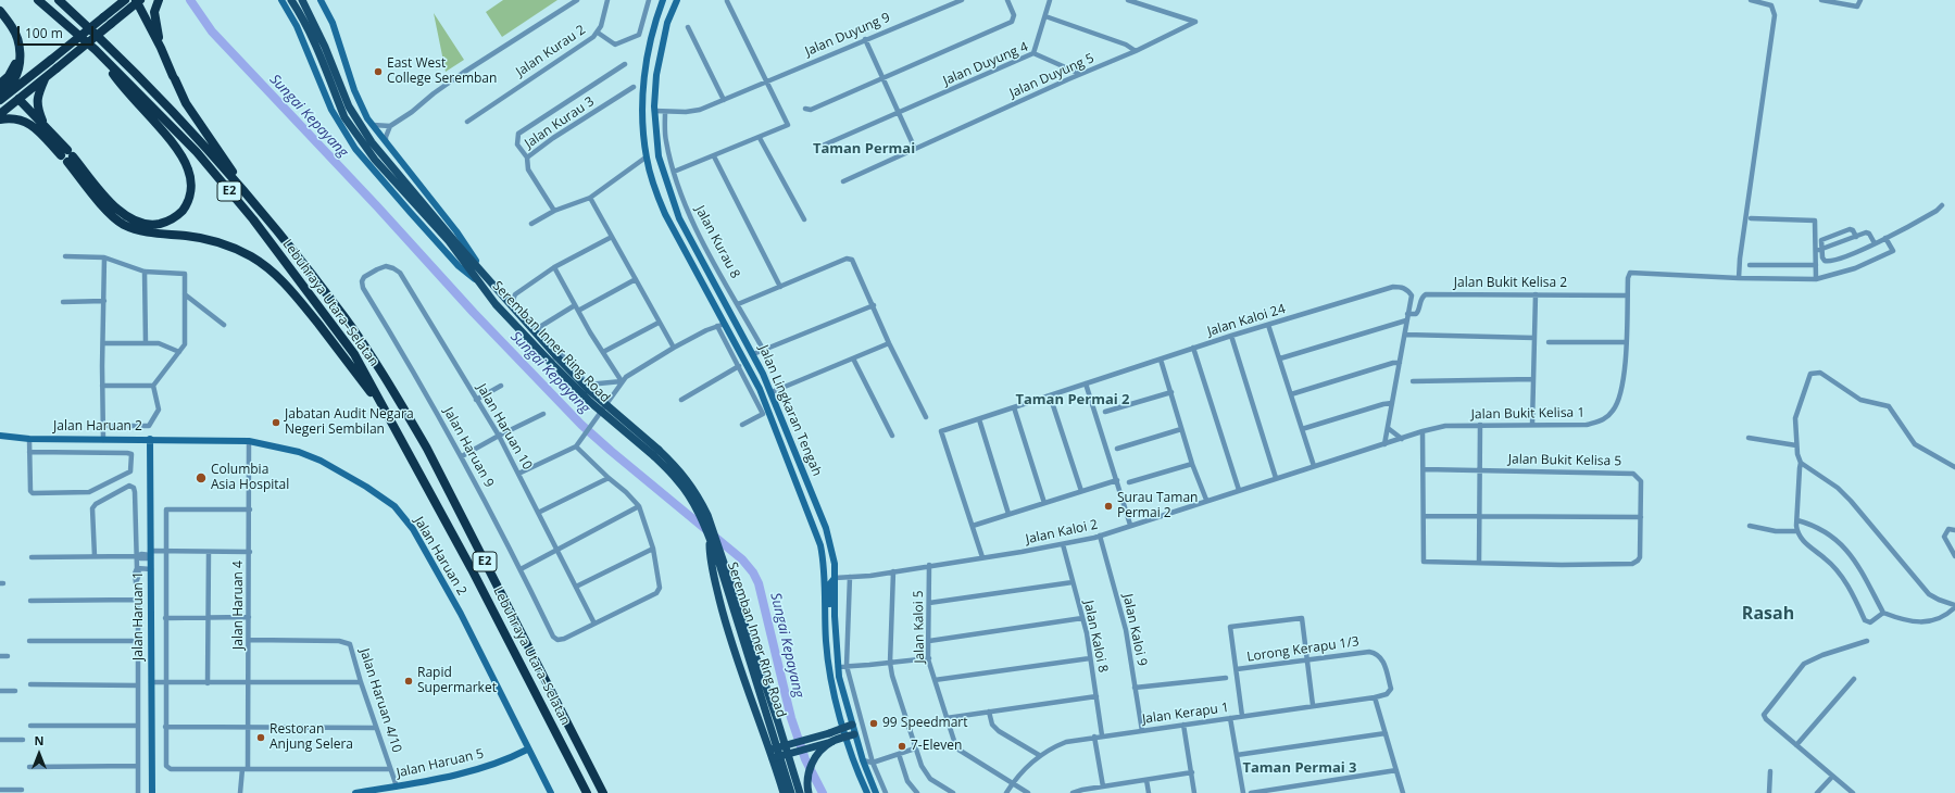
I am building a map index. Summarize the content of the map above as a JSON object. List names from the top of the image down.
{
  "streets": {
    "highway": ["E2", "Lebuhraya Utara–Selatan"],
    "main road": ["Seremban Inner Ring Road"],
    "street": [
      "Jalan Duyung 9",
      "Jalan Kurau 2",
      "Jalan Duyung 4",
      "Jalan Duyung 5",
      "Jalan Kurau 3",
      "Jalan Kurau 8",
      "Jalan Bukit Kelisa 2",
      "Jalan Kaloi 24",
      "Jalan Lingkaran Tengah",
      "Jalan Bukit Kelisa 1",
      "Jalan Haruan 2",
      "Jalan Haruan 10",
      "Jalan Haruan 9",
      "Jalan Bukit Kelisa 5",
      "Jalan Kaloi 2",
      "Jalan Haruan 4",
      "Jalan Haruan 1",
      "Jalan Kaloi 5",
      "Jalan Kaloi 9",
      "Jalan Kaloi 8",
      "Lorong Kerapu 1/3",
      "Jalan Haruan 4/10",
      "Jalan Kerapu 1",
      "Jalan Haruan 5"
    ]
  },
  "crossings": [
    ["Jalan Duyung 9", "Jalan Kurau 8"],
    ["Jalan Duyung 9", "Jalan Lingkaran Tengah"],
    ["Jalan Duyung 4", "Jalan Duyung 5"],
    ["Jalan Bukit Kelisa 2", "Jalan Kaloi 24"],
    ["Jalan Bukit Kelisa 2", "Jalan Bukit Kelisa 1"],
    ["Jalan Kaloi 24", "Jalan Bukit Kelisa 1"],
    ["Jalan Kaloi 24", "Jalan Kaloi 2"],
    ["Jalan Lingkaran Tengah", "Jalan Kaloi 2"],
    ["Jalan Bukit Kelisa 1", "Jalan Kaloi 2"],
    ["Jalan Haruan 2", "Jalan Haruan 4"],
    ["Jalan Haruan 2", "Jalan Haruan 1"],
    ["Jalan Haruan 2", "Jalan Haruan 5"],
    ["Jalan Haruan 10", "Jalan Haruan 9"],
    ["Jalan Kaloi 2", "Jalan Kaloi 5"],
    ["Jalan Kaloi 2", "Jalan Kaloi 9"],
    ["Jalan Kaloi 2", "Jalan Kaloi 8"],
    ["Jalan Haruan 4", "Jalan Haruan 4/10"],
    ["Jalan Kaloi 5", "Jalan Kerapu 1"],
    ["Jalan Kaloi 9", "Jalan Kerapu 1"],
    ["Jalan Kaloi 8", "Jalan Kerapu 1"],
    ["Lorong Kerapu 1/3", "Jalan Kerapu 1"],
    ["Jalan Haruan 4/10", "Jalan Haruan 5"]
  ],
  "districts": [
    "Taman Permai",
    "Taman Permai 2",
    "Rasah",
    "Taman Permai 3"
  ],
  "water": ["Sungai Kepayang"],
  "places": [
    "East West College Seremban",
    "Jabatan Audit Negara Negeri Sembilan",
    "Columbia Asia Hospital",
    "Surau Taman Permai 2",
    "Rapid Supermarket",
    "99 Speedmart",
    "Restoran Anjung Selera",
    "7-Eleven"
  ],
  "scale_bar": "100 m",
  "north": "top"
}
